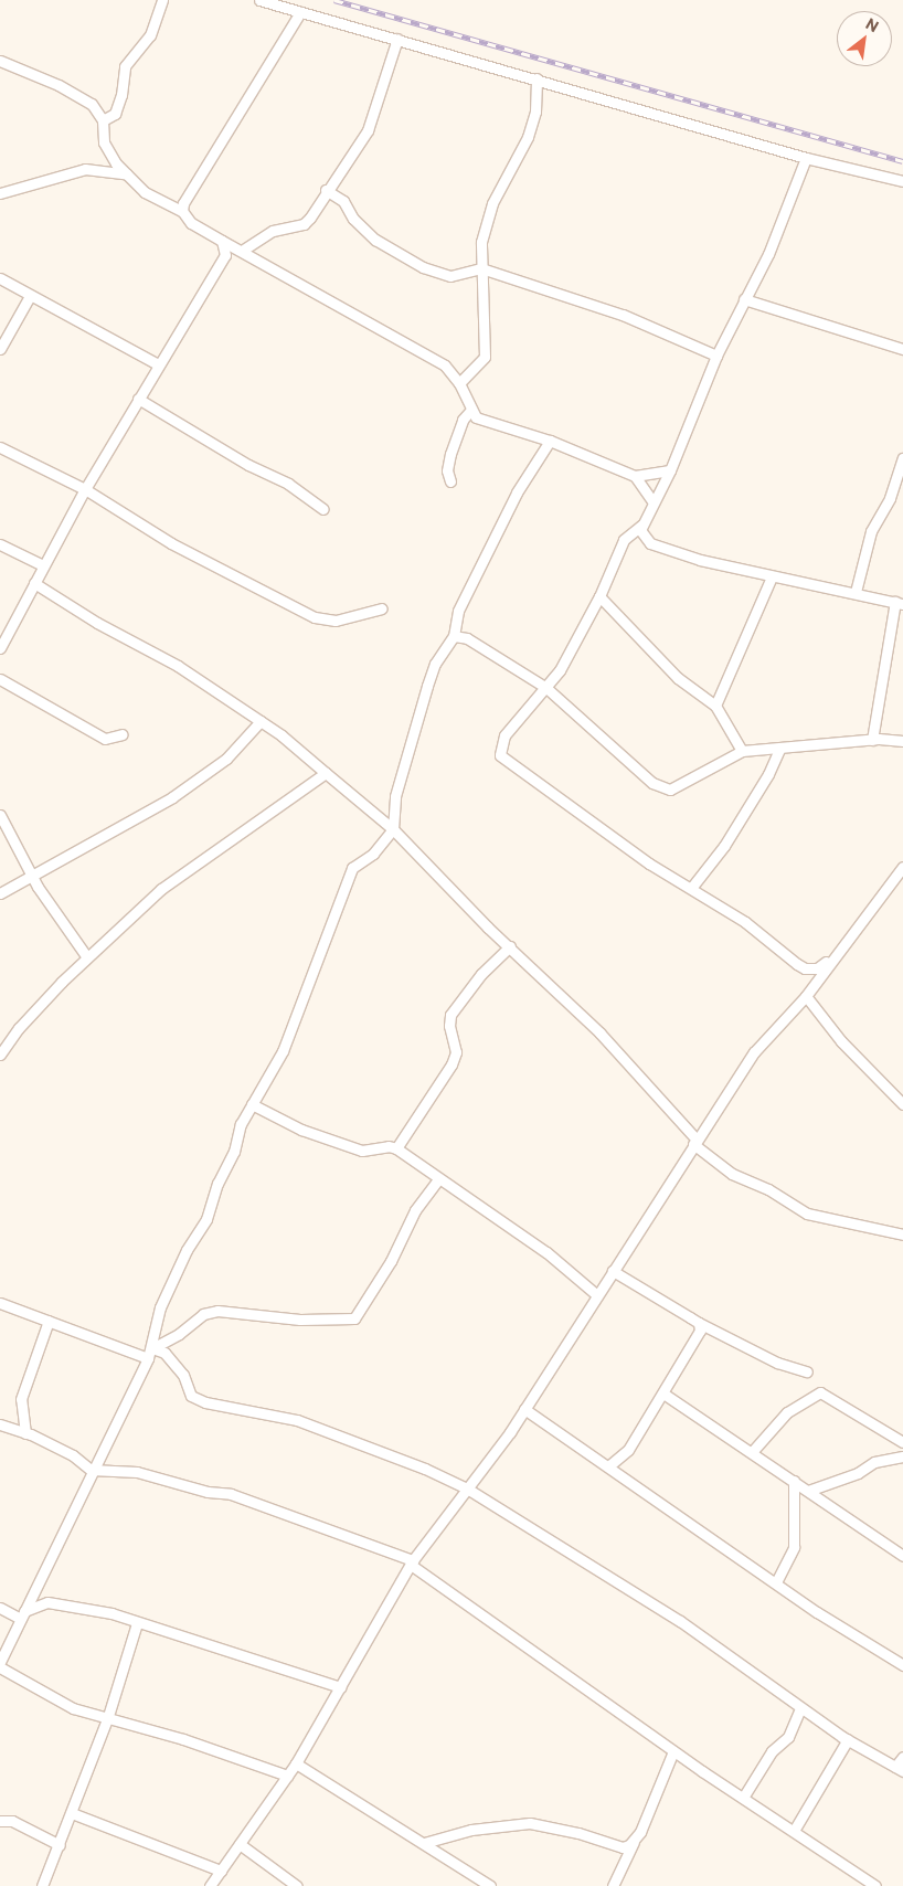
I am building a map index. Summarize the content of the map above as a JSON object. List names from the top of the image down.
{
  "north": "top right"
}
